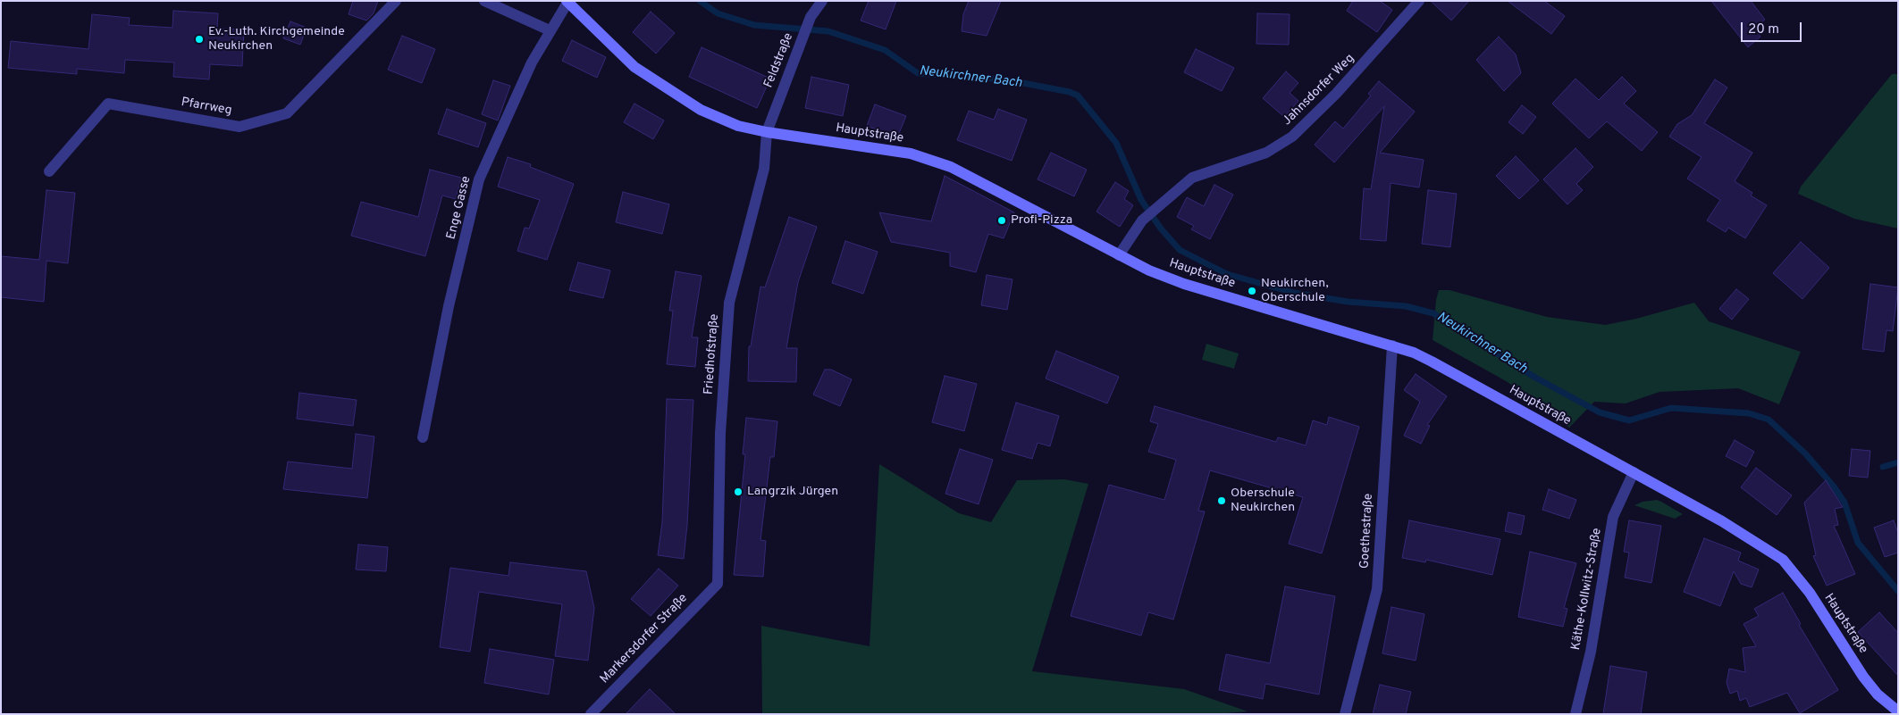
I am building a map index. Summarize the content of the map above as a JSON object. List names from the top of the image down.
{
  "streets": {
    "main road": ["Hauptstraße"],
    "street": [
      "Feldstraße",
      "Jahnsdorfer Weg",
      "Pfarrweg",
      "Enge Gasse",
      "Friedhofstraße",
      "Goethestraße",
      "Käthe-Kollwitz-Straße",
      "Markersdorfer Straße"
    ]
  },
  "crossings": [
    ["Feldstraße", "Hauptstraße"],
    ["Feldstraße", "Friedhofstraße"],
    ["Jahnsdorfer Weg", "Hauptstraße"],
    ["Hauptstraße", "Enge Gasse"],
    ["Hauptstraße", "Friedhofstraße"],
    ["Hauptstraße", "Goethestraße"],
    ["Hauptstraße", "Käthe-Kollwitz-Straße"],
    ["Friedhofstraße", "Markersdorfer Straße"]
  ],
  "water": ["Neukirchner Bach"],
  "places": [
    "Ev.-Luth. Kirchgemeinde Neukirchen",
    "Profi-Pizza",
    "Neukirchen, Oberschule",
    "Langrzik Jürgen",
    "Oberschule Neukirchen"
  ],
  "scale_bar": "20 m"
}
